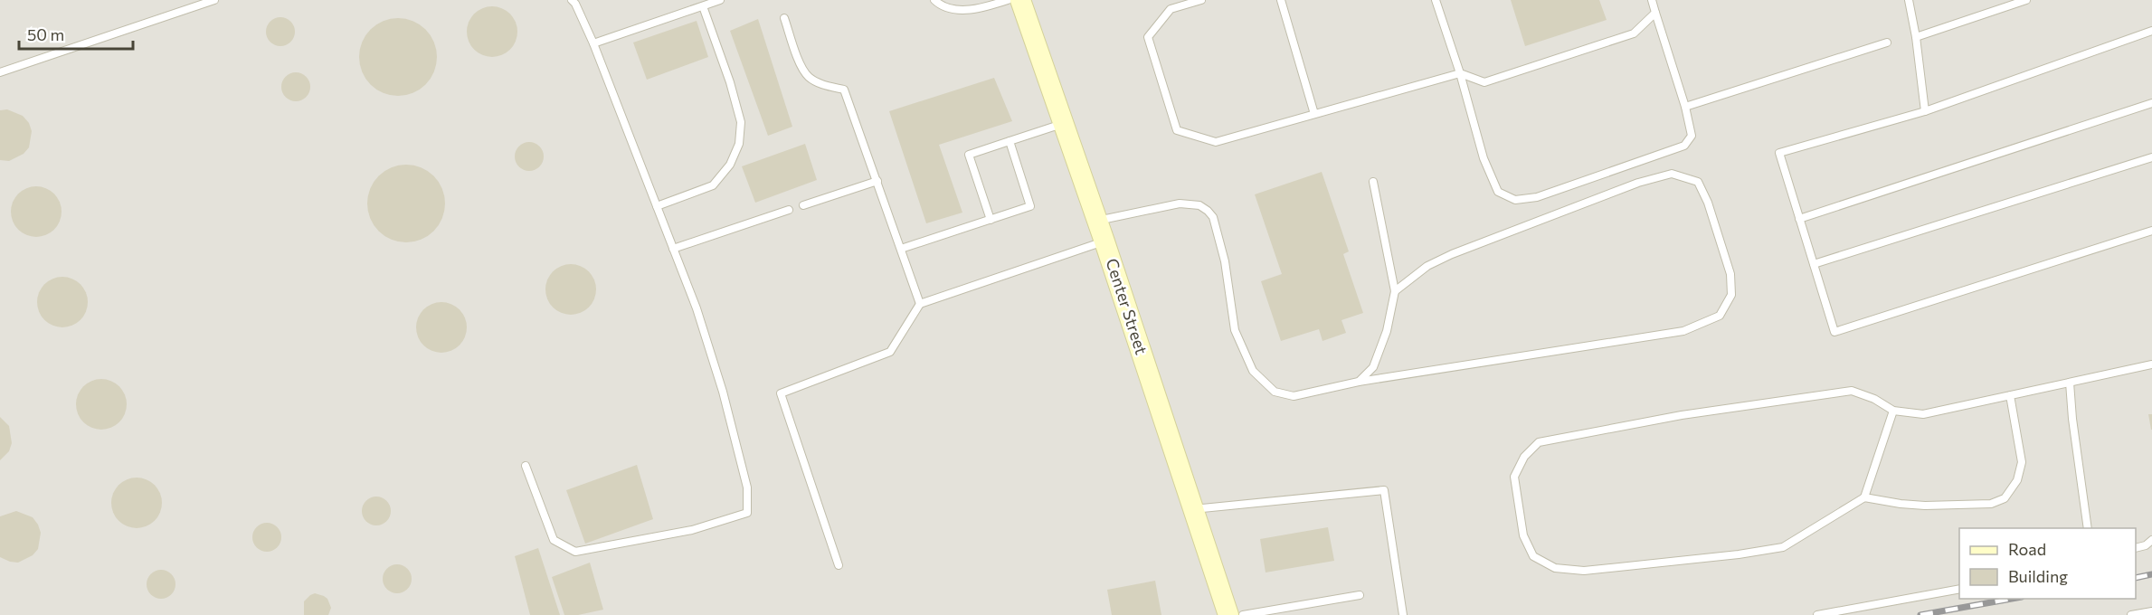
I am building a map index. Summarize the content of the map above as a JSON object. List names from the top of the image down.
{
  "streets": {
    "main road": ["Center Street"]
  },
  "legend": ["Road", "Building"],
  "scale_bar": "50 m"
}
